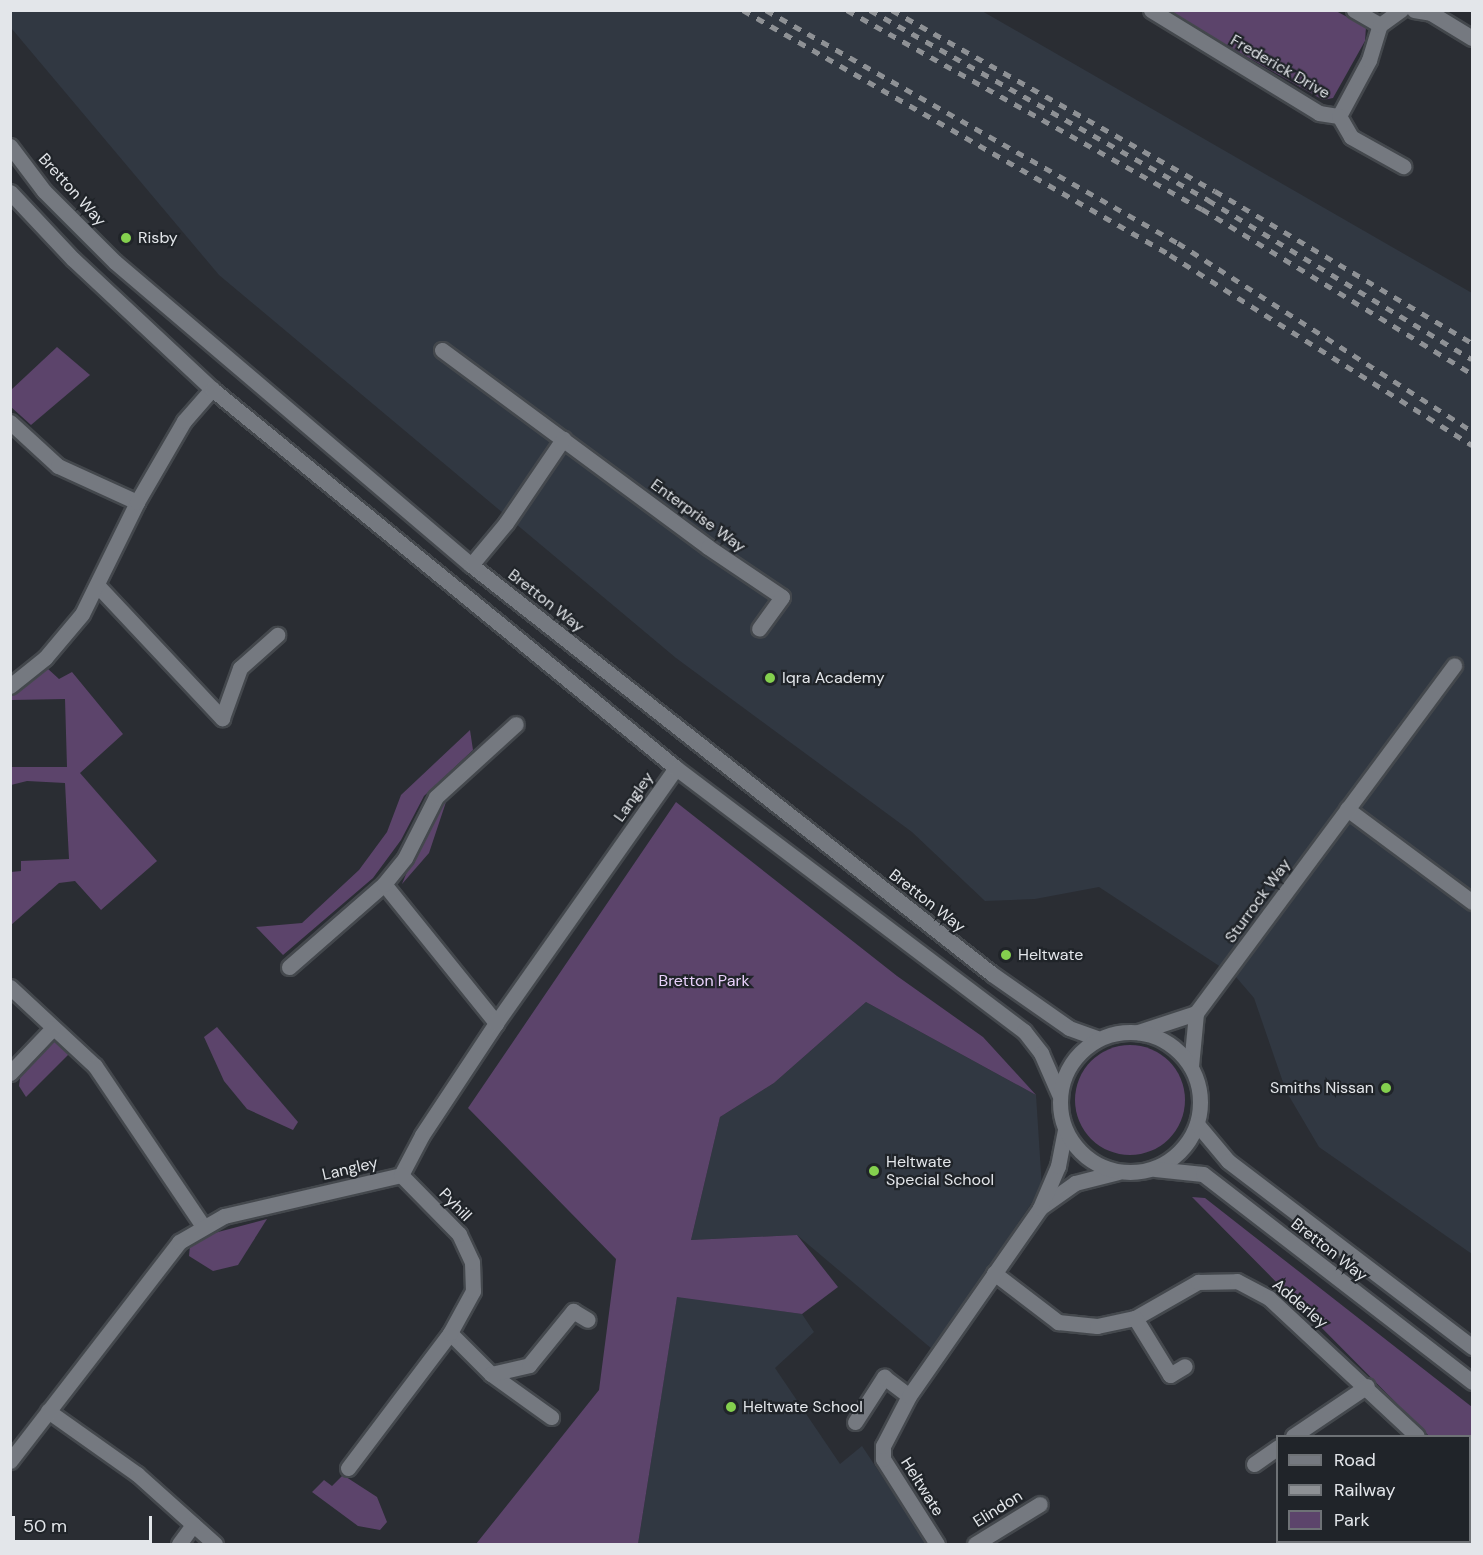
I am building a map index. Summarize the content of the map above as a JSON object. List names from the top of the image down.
{
  "streets": {
    "street": [
      "Frederick Drive",
      "Bretton Way",
      "Enterprise Way",
      "Langley",
      "Sturrock Way",
      "Pyhill",
      "Adderley",
      "Heltwate",
      "Elindon"
    ]
  },
  "crossings": [
    ["Bretton Way", "Heltwate"],
    ["Langley", "Pyhill"],
    ["Adderley", "Heltwate"]
  ],
  "parks": ["Bretton Park"],
  "places": [
    "Risby",
    "Iqra Academy",
    "Heltwate",
    "Smiths Nissan",
    "Heltwate Special School",
    "Heltwate School"
  ],
  "legend": ["Road", "Railway", "Park"],
  "scale_bar": "50 m"
}
